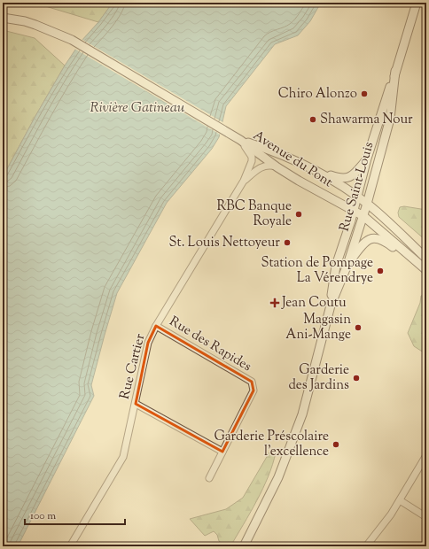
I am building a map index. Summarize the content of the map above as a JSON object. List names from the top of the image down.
{
  "streets": {
    "main road": ["Avenue du Pont", "Rue Saint-Louis"],
    "street": ["Rue des Rapides", "Rue Cartier"]
  },
  "crossings": [
    ["Avenue du Pont", "Rue Saint-Louis"],
    ["Avenue du Pont", "Rue Cartier"],
    ["Rue des Rapides", "Rue Cartier"]
  ],
  "water": ["Rivière Gatineau"],
  "places": {
    "other": [
      "Chiro Alonzo",
      "Shawarma Nour",
      "RBC Banque Royale",
      "St. Louis Nettoyeur",
      "Station de Pompage La Vérendrye",
      "Magasin Ani-Mange",
      "Garderie des Jardins",
      "Garderie Préscolaire l'excellence"
    ],
    "health": ["Jean Coutu"]
  },
  "scale_bar": "100 m"
}
